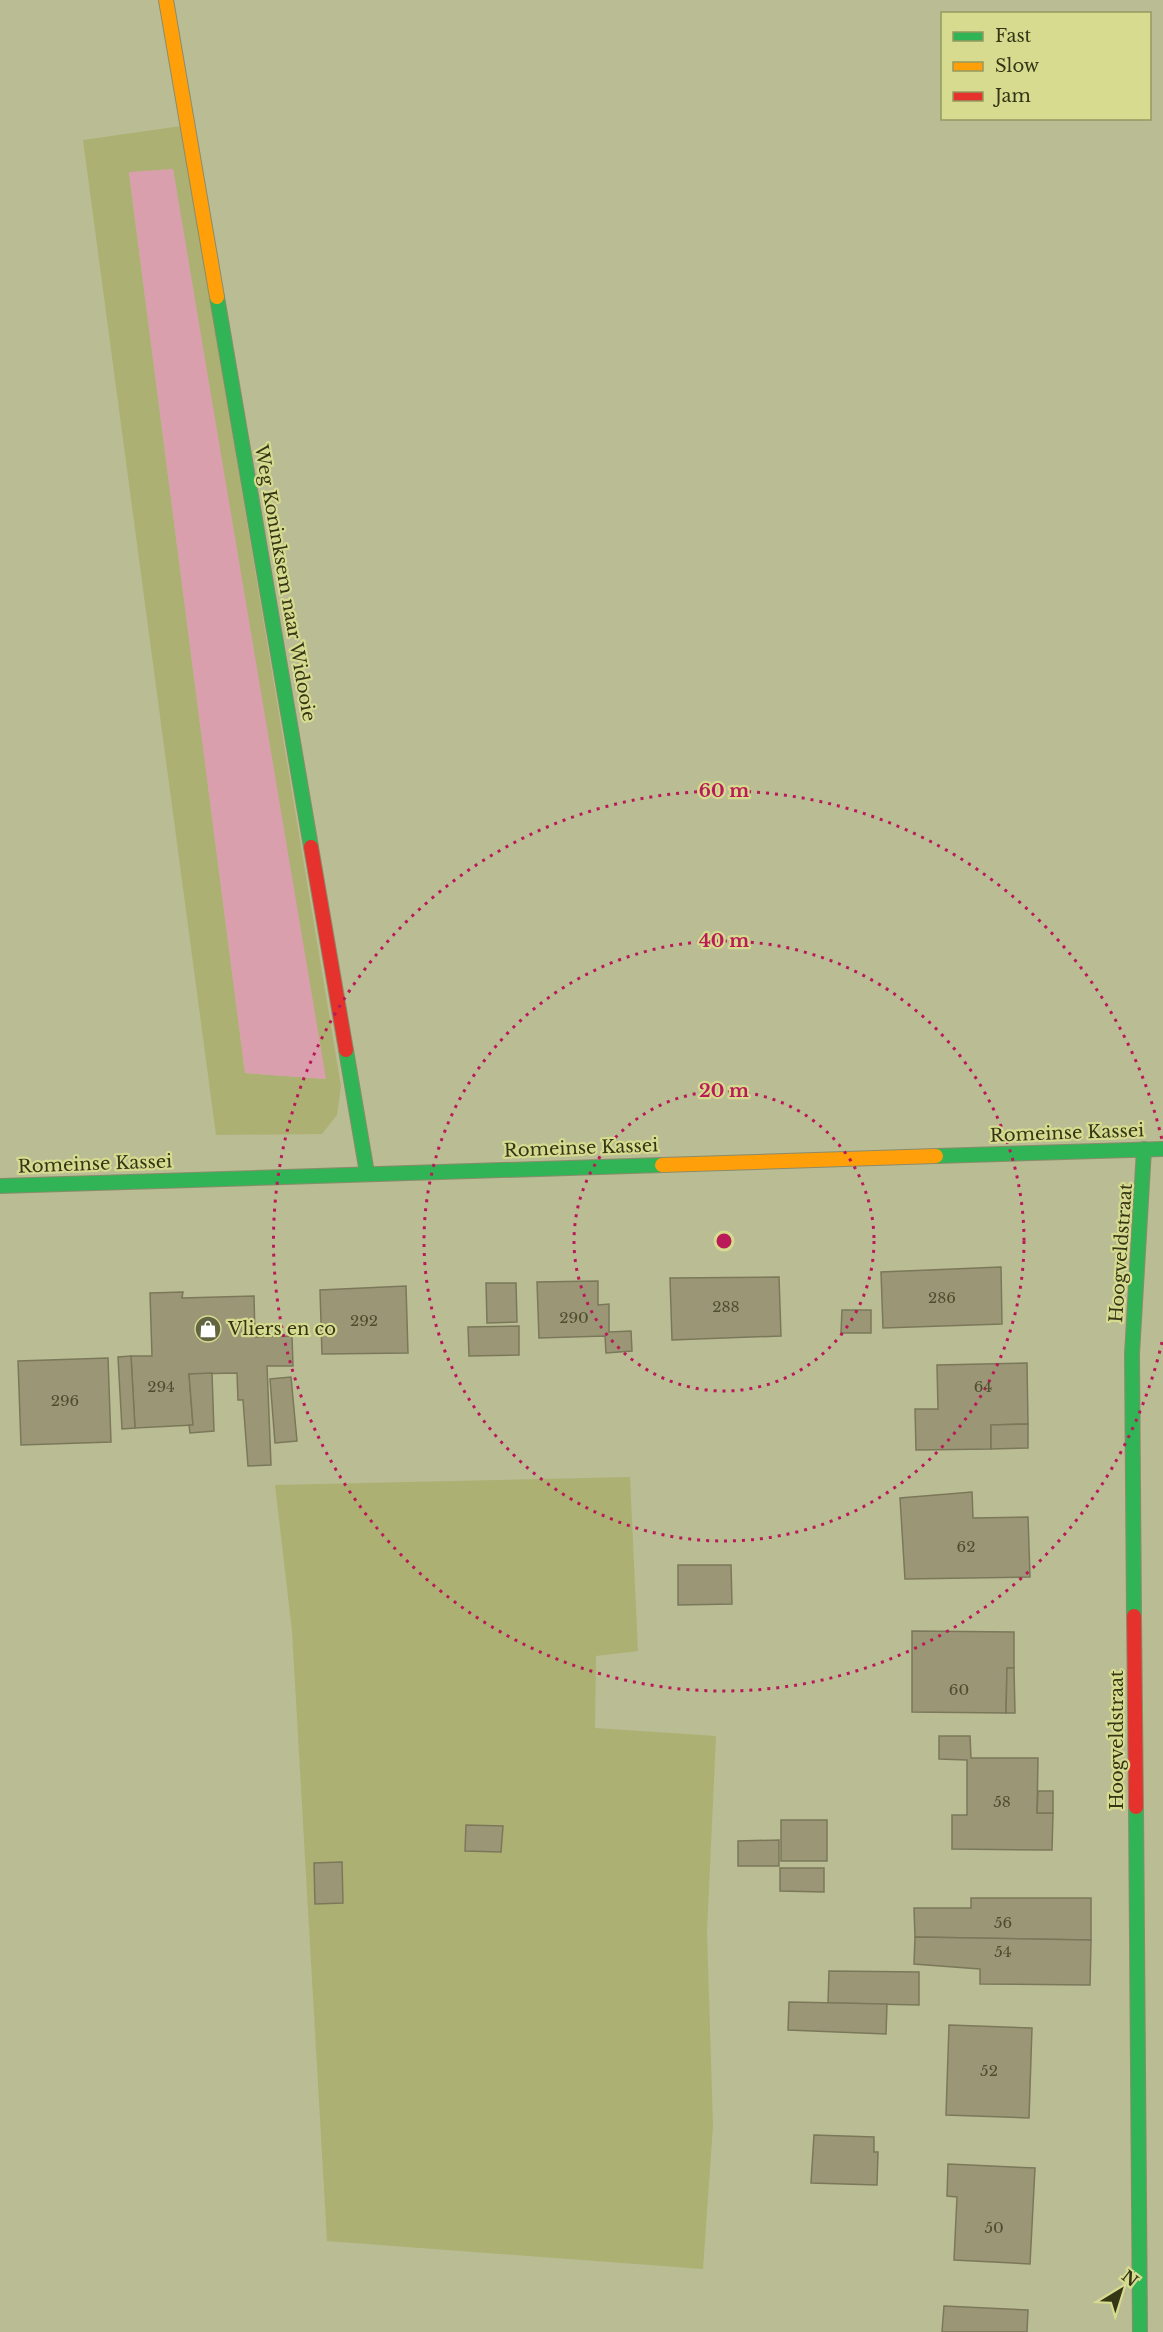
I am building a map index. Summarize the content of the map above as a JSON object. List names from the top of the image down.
{
  "streets": {
    "street": ["Weg Koninksem naar Widooie", "Romeinse Kassei", "Hoogveldstraat"]
  },
  "crossings": [
    ["Weg Koninksem naar Widooie", "Romeinse Kassei"],
    ["Romeinse Kassei", "Hoogveldstraat"]
  ],
  "places": {
    "shop": ["Vliers en co"]
  },
  "house_numbers": [
    "286",
    "288",
    "290",
    "292",
    "294",
    "64",
    "296",
    "62",
    "60",
    "58",
    "56",
    "54",
    "52",
    "50"
  ],
  "legend": ["Fast", "Slow", "Jam"],
  "north": "top right",
  "rings": ["60 m", "40 m", "20 m"]
}
